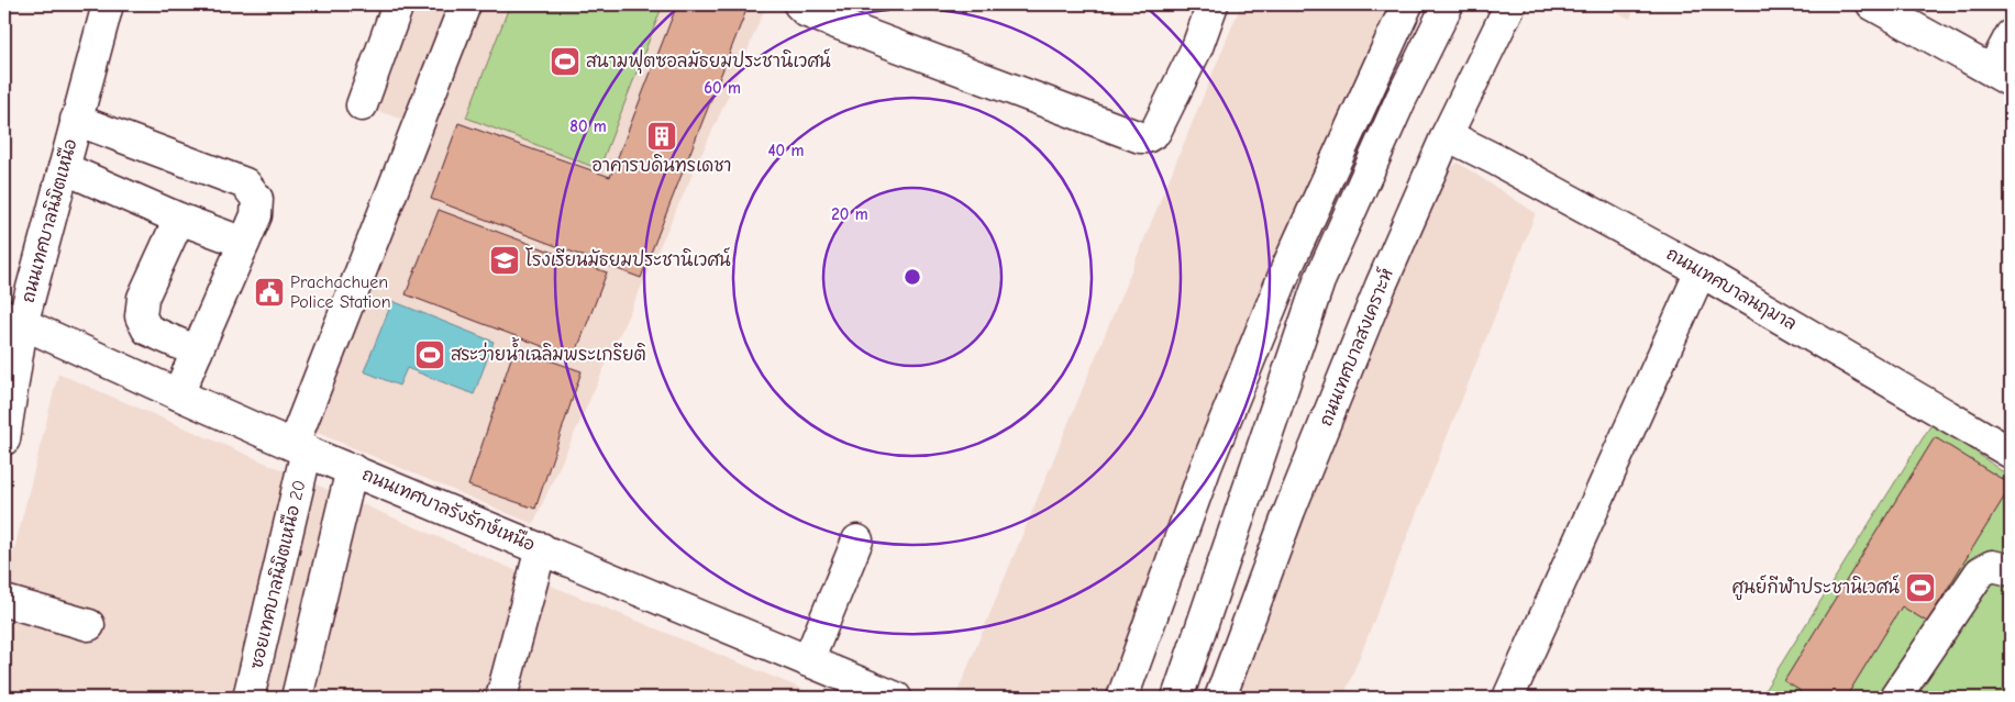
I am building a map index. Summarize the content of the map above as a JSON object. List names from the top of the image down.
{
  "streets": {
    "street": [
      "ถนนเทศบาลนิมิตเหนือ",
      "ถนนเทศบาลนฤมาล",
      "ถนนเทศบาลสงเคราะห์",
      "ถนนเทศบาลรังรักษ์เหนือ",
      "ซอยเทศบาลนิมิตเหนือ 20"
    ]
  },
  "crossings": [
    ["ถนนเทศบาลนิมิตเหนือ", "ถนนเทศบาลรังรักษ์เหนือ"],
    ["ถนนเทศบาลนฤมาล", "ถนนเทศบาลสงเคราะห์"],
    ["ถนนเทศบาลรังรักษ์เหนือ", "ซอยเทศบาลนิมิตเหนือ 20"]
  ],
  "places": {
    "sports": ["สนามฟุตซอลมัธยมประชานิเวศน์", "สระว่ายนํ้าเฉลิมพระเกรียติ", "ศูนย์กีฬาประชานิเวศน์"],
    "building": ["อาคารบดินทรเดชา"],
    "school or university": ["โรงเรียนมัธยมประชานิเวศน์"],
    "public building": ["Prachachuen Police Station"]
  },
  "rings": [
    "60 m",
    "80 m",
    "40 m",
    "20 m"
  ]
}
